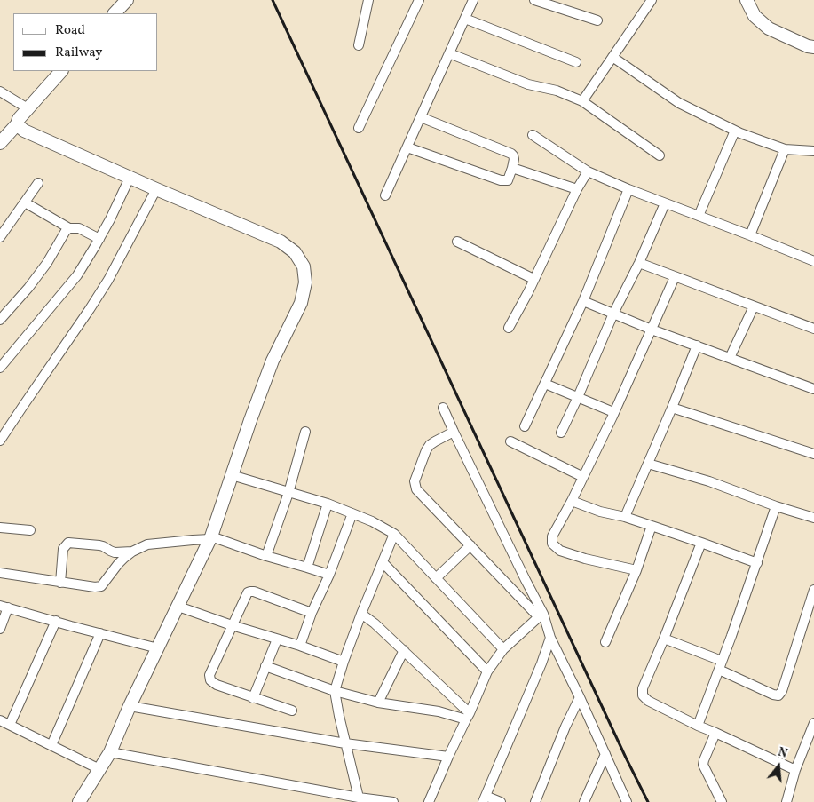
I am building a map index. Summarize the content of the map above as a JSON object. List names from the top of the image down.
{
  "legend": ["Road", "Railway"],
  "north": "top"
}
